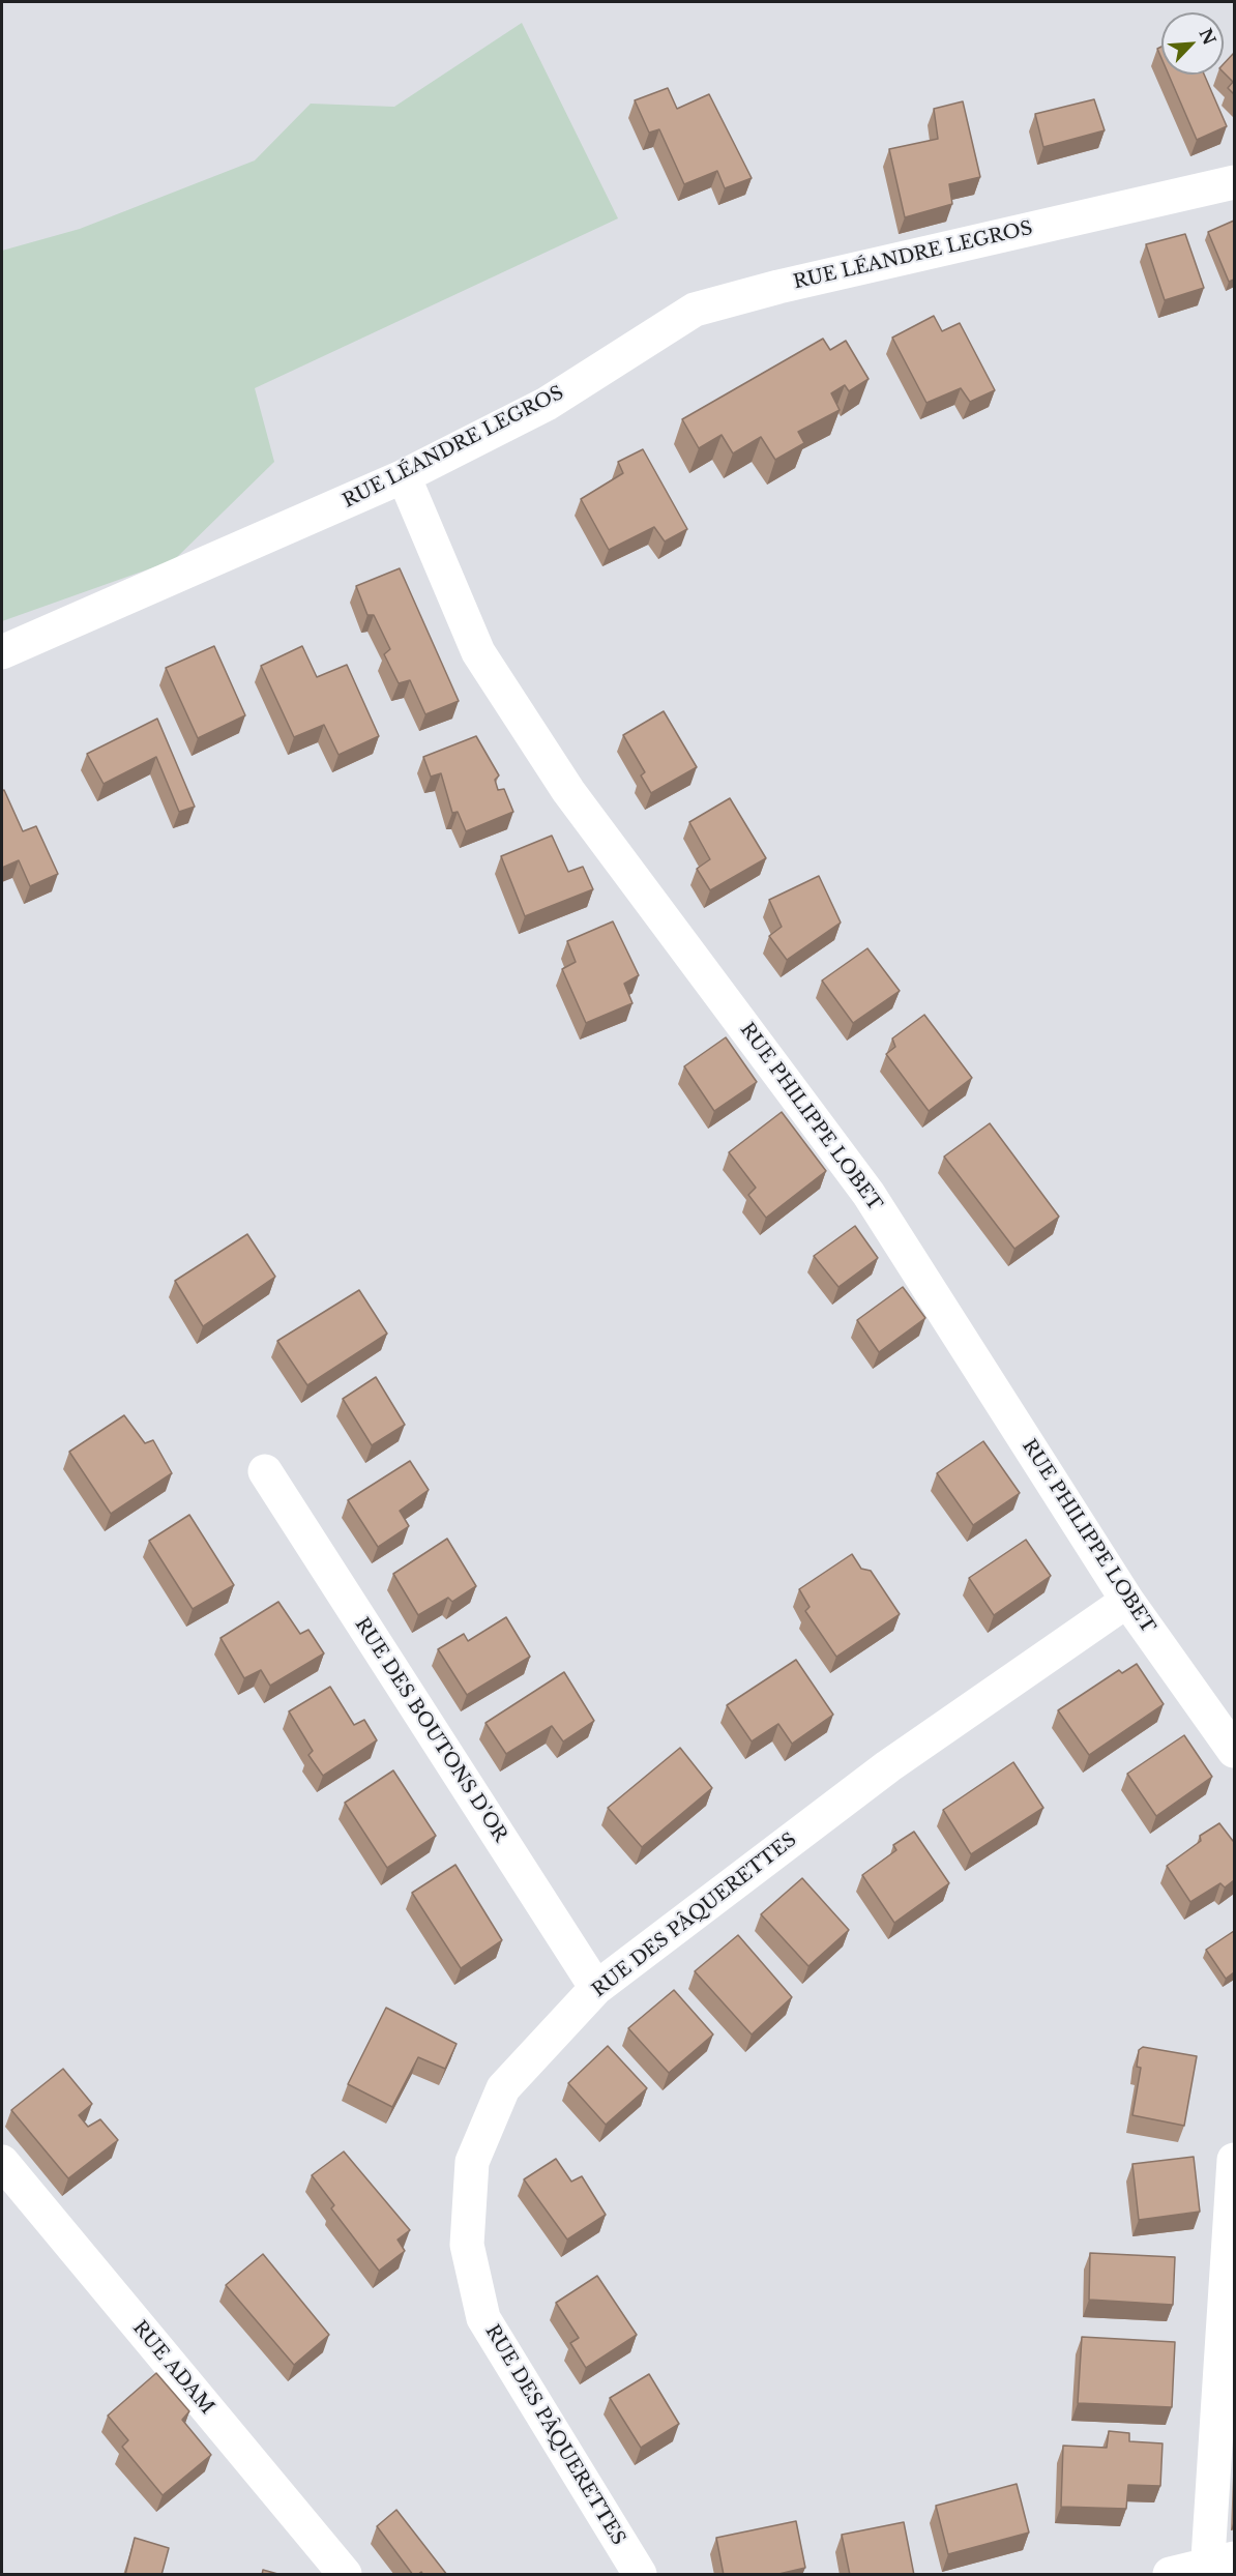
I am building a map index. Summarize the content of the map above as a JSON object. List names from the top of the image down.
{
  "streets": {
    "street": [
      "RUE LÉANDRE LEGROS",
      "RUE PHILIPPE LOBET",
      "RUE DES BOUTONS D'OR",
      "RUE DES PÂQUERETTES",
      "RUE ADAM"
    ]
  },
  "crossings": [
    ["RUE LÉANDRE LEGROS", "RUE PHILIPPE LOBET"],
    ["RUE PHILIPPE LOBET", "RUE DES PÂQUERETTES"],
    ["RUE DES BOUTONS D'OR", "RUE DES PÂQUERETTES"]
  ],
  "north": "top right"
}
